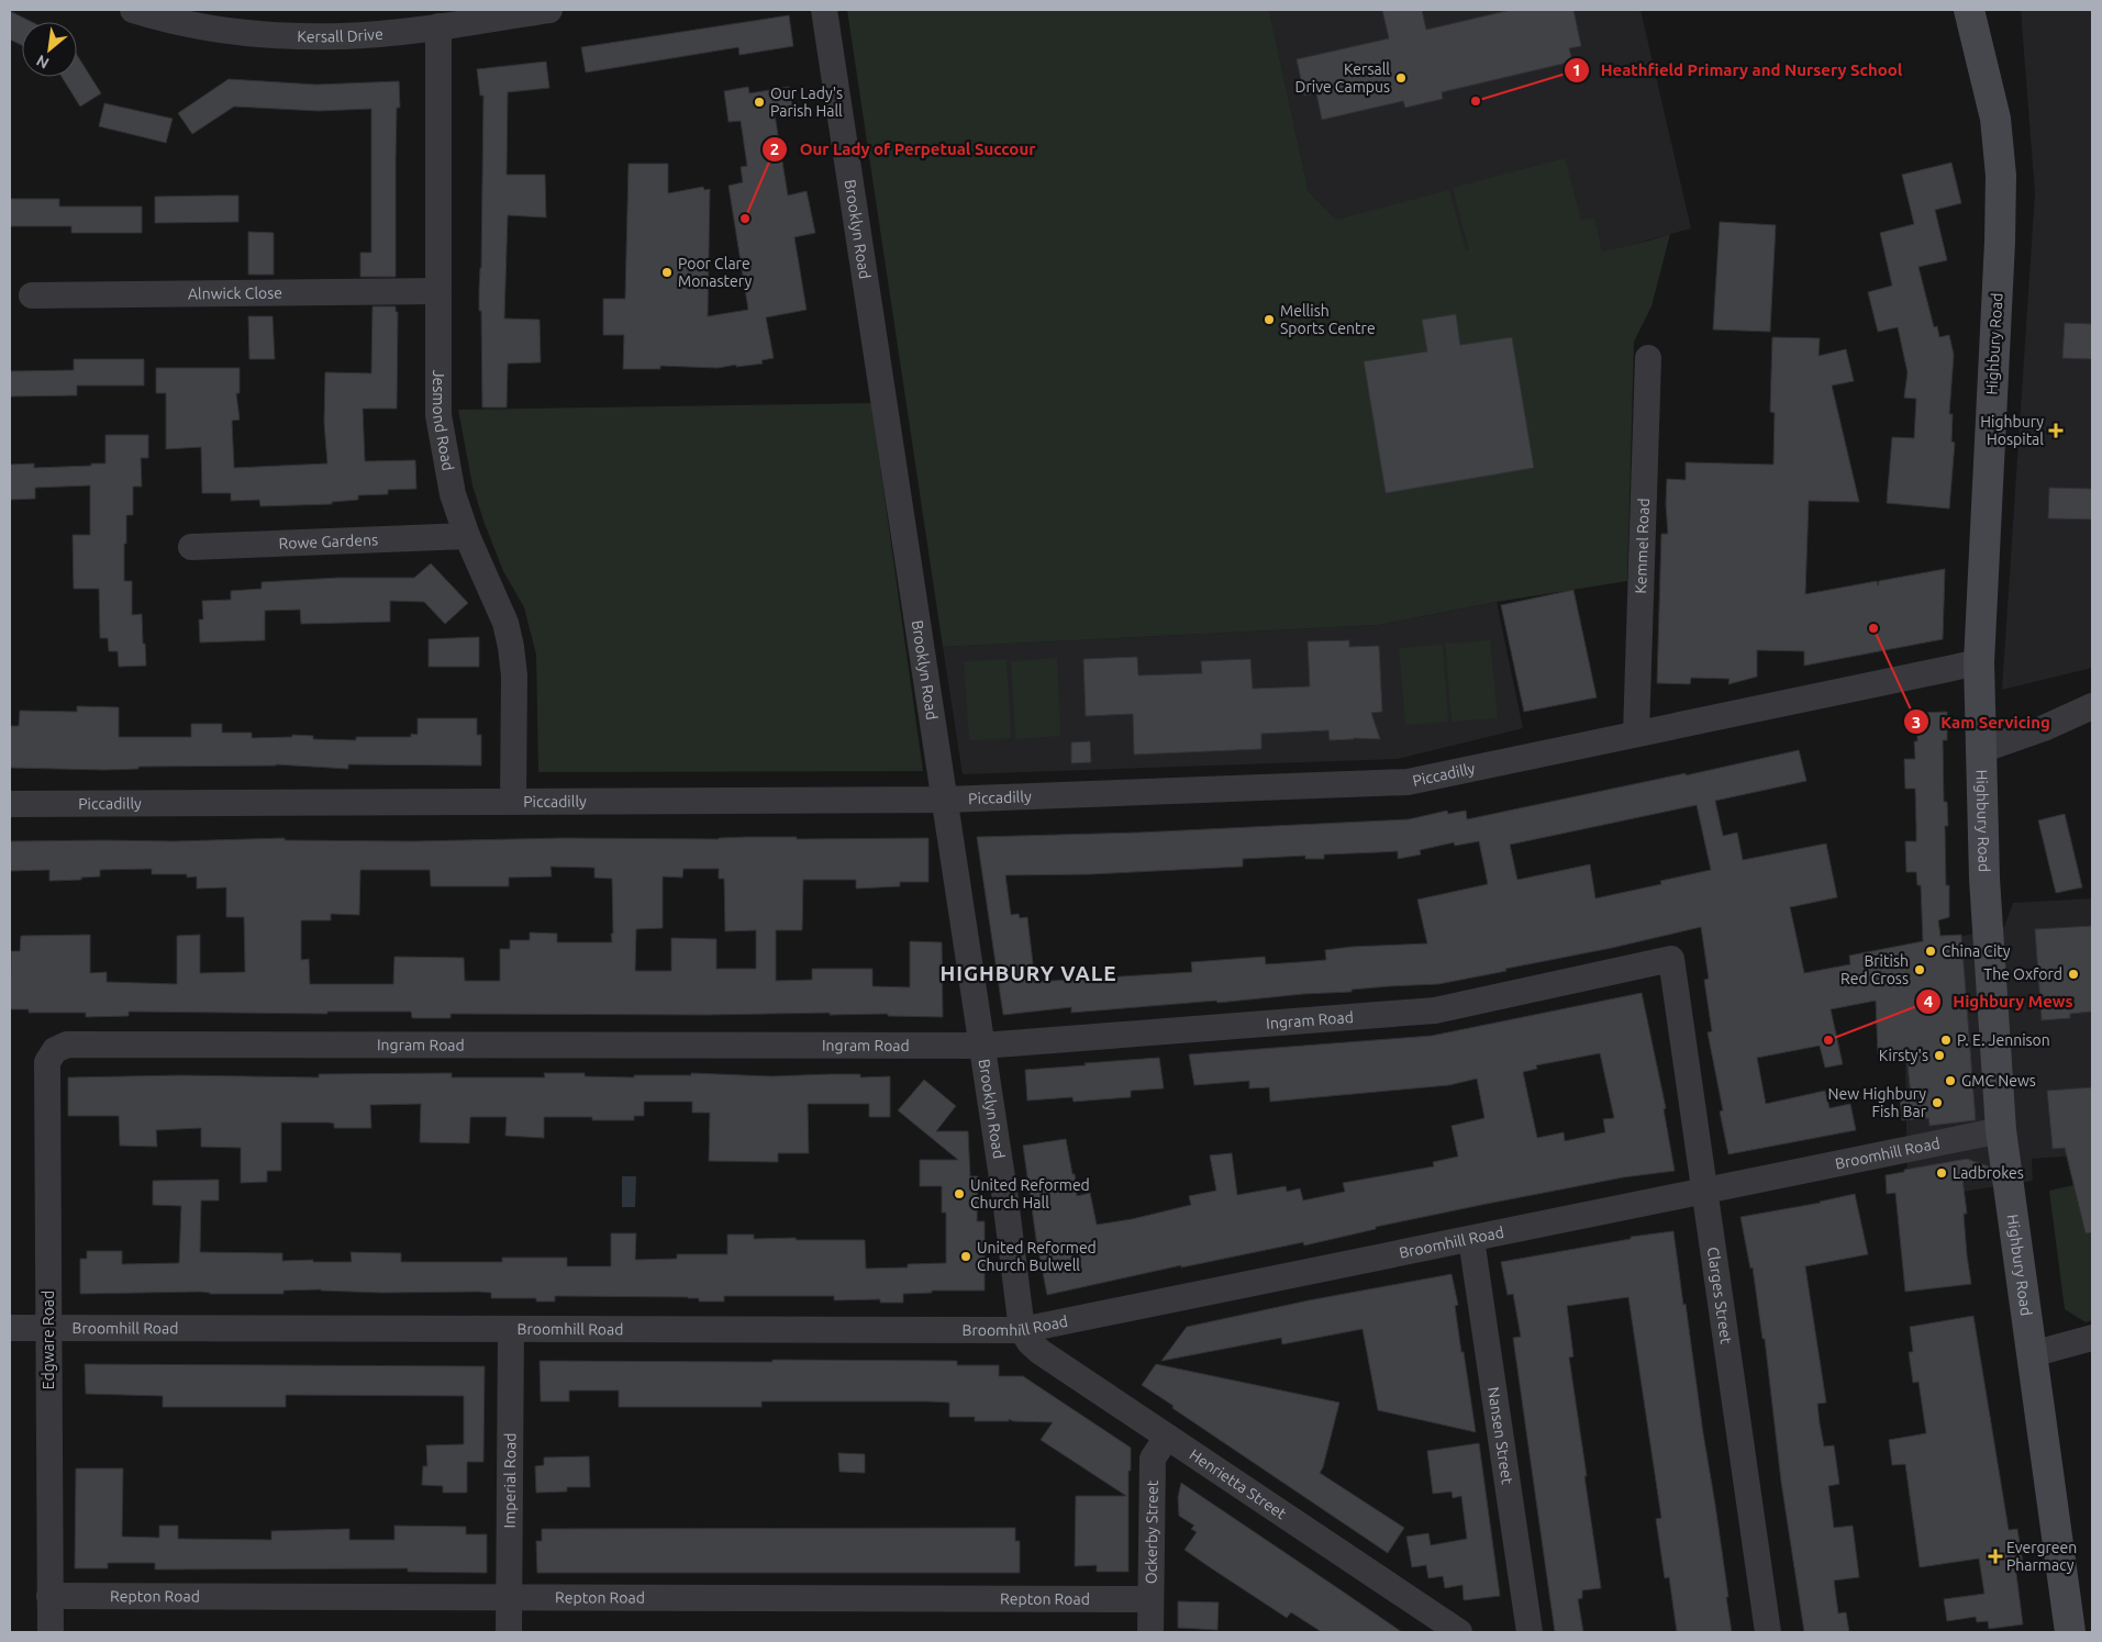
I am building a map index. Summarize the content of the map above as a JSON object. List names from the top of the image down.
{
  "streets": {
    "main road": ["Highbury Road"],
    "street": [
      "Kersall Drive",
      "Brooklyn Road",
      "Alnwick Close",
      "Jesmond Road",
      "Rowe Gardens",
      "Kemmel Road",
      "Piccadilly",
      "Ingram Road",
      "Broomhill Road",
      "Clarges Street",
      "Edgware Road",
      "Nansen Street",
      "Imperial Road",
      "Henrietta Street",
      "Ockerby Street",
      "Repton Road"
    ]
  },
  "crossings": [
    ["Kersall Drive", "Jesmond Road"],
    ["Brooklyn Road", "Piccadilly"],
    ["Brooklyn Road", "Ingram Road"],
    ["Brooklyn Road", "Broomhill Road"],
    ["Brooklyn Road", "Henrietta Street"],
    ["Alnwick Close", "Jesmond Road"],
    ["Highbury Road", "Piccadilly"],
    ["Highbury Road", "Broomhill Road"],
    ["Jesmond Road", "Rowe Gardens"],
    ["Jesmond Road", "Piccadilly"],
    ["Kemmel Road", "Piccadilly"],
    ["Ingram Road", "Clarges Street"],
    ["Ingram Road", "Edgware Road"],
    ["Broomhill Road", "Clarges Street"],
    ["Broomhill Road", "Edgware Road"],
    ["Broomhill Road", "Nansen Street"],
    ["Broomhill Road", "Imperial Road"],
    ["Broomhill Road", "Henrietta Street"],
    ["Edgware Road", "Repton Road"],
    ["Imperial Road", "Repton Road"],
    ["Henrietta Street", "Ockerby Street"],
    ["Ockerby Street", "Repton Road"]
  ],
  "districts": ["HIGHBURY VALE"],
  "places": {
    "other": [
      "Kersall Drive Campus",
      "Heathfield Primary and Nursery School",
      "Our Lady's Parish Hall",
      "Our Lady of Perpetual Succour",
      "Poor Clare Monastery",
      "Mellish Sports Centre",
      "Kam Servicing",
      "China City",
      "British Red Cross",
      "The Oxford",
      "Highbury Mews",
      "P. E. Jennison",
      "Kirsty's",
      "GMC News",
      "New Highbury Fish Bar",
      "Ladbrokes",
      "United Reformed Church Hall",
      "United Reformed Church Bulwell"
    ],
    "health": ["Highbury Hospital", "Evergreen Pharmacy"]
  },
  "north": "bottom left"
}
